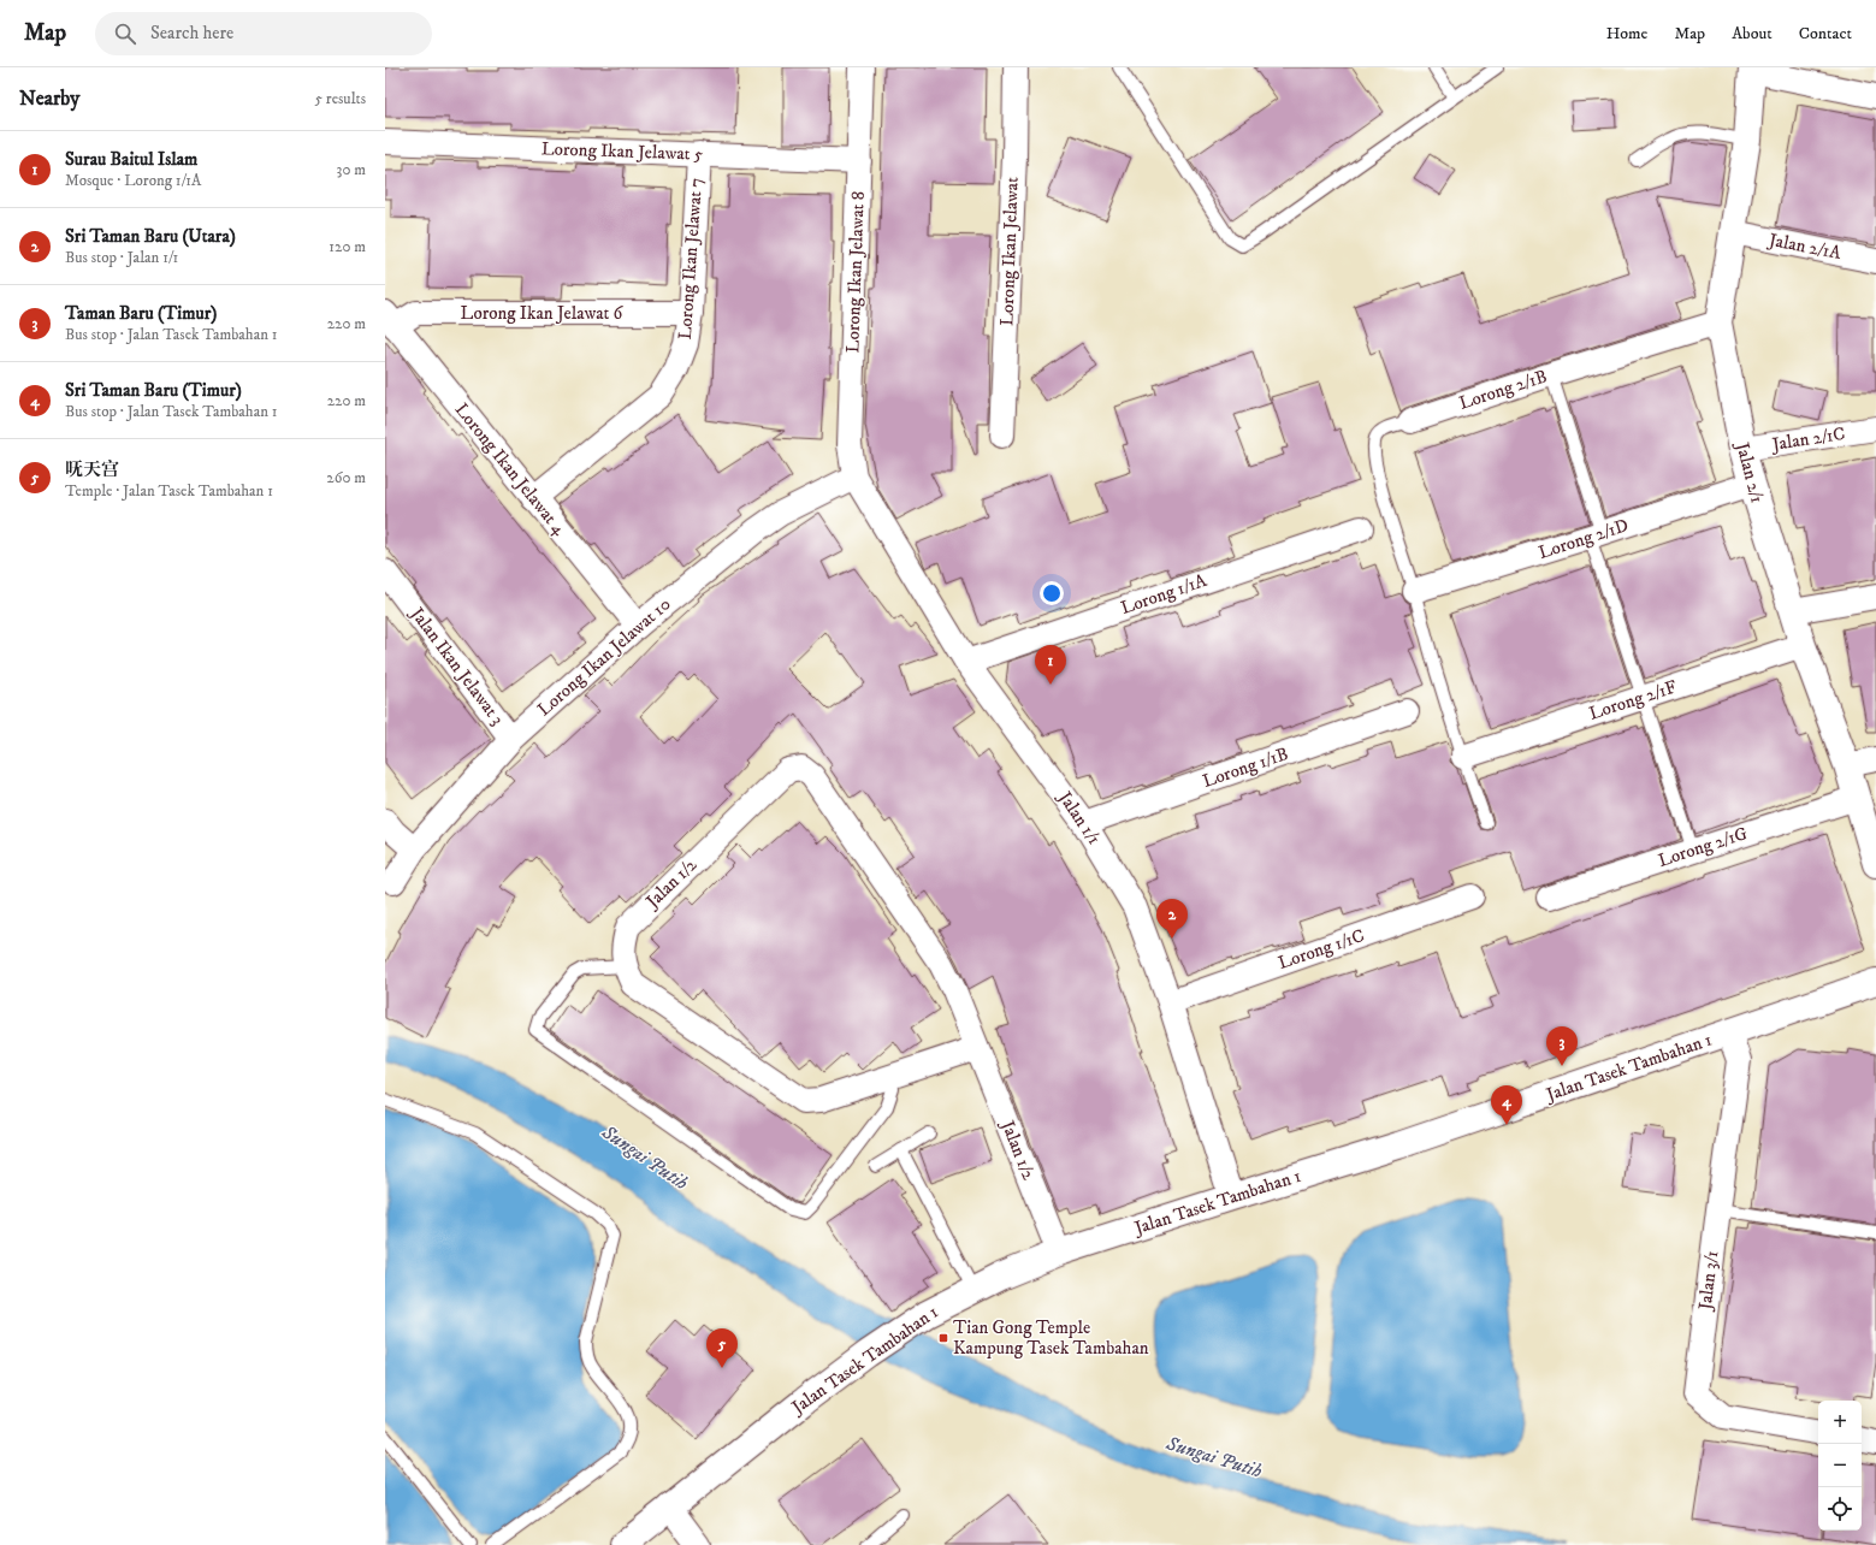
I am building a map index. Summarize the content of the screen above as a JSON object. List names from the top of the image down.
{
  "streets": {
    "street": [
      "Lorong Ikan Jelawat 5",
      "Jalan 2/1A",
      "Lorong Ikan Jelawat",
      "Lorong Ikan Jelawat 7",
      "Lorong Ikan Jelawat 8",
      "Lorong Ikan Jelawat 6",
      "Lorong 2/1B",
      "Jalan 2/1C",
      "Lorong Ikan Jelawat 4",
      "Jalan 2/1",
      "Lorong 2/1D",
      "Lorong 1/1A",
      "Lorong Ikan Jelawat 10",
      "Jalan Ikan Jelawat 3",
      "Lorong 2/1F",
      "Lorong 1/1B",
      "Jalan 1/1",
      "Lorong 2/1G",
      "Jalan 1/2",
      "Lorong 1/1C",
      "Jalan Tasek Tambahan 1",
      "Jalan 3/1"
    ]
  },
  "crossings": [
    ["Lorong Ikan Jelawat 5", "Lorong Ikan Jelawat 7"],
    ["Lorong Ikan Jelawat 5", "Lorong Ikan Jelawat 8"],
    ["Jalan 2/1A", "Jalan 2/1"],
    ["Lorong Ikan Jelawat 7", "Lorong Ikan Jelawat 6"],
    ["Lorong Ikan Jelawat 7", "Lorong Ikan Jelawat 4"],
    ["Lorong Ikan Jelawat 8", "Lorong Ikan Jelawat 10"],
    ["Lorong Ikan Jelawat 8", "Jalan 1/1"],
    ["Lorong Ikan Jelawat 6", "Lorong Ikan Jelawat 4"],
    ["Lorong 2/1B", "Jalan 2/1"],
    ["Lorong 2/1B", "Lorong 2/1D"],
    ["Jalan 2/1C", "Jalan 2/1"],
    ["Lorong Ikan Jelawat 4", "Lorong Ikan Jelawat 10"],
    ["Jalan 2/1", "Lorong 2/1D"],
    ["Jalan 2/1", "Lorong 2/1F"],
    ["Jalan 2/1", "Lorong 2/1G"],
    ["Lorong 1/1A", "Jalan 1/1"],
    ["Lorong Ikan Jelawat 10", "Jalan Ikan Jelawat 3"],
    ["Lorong Ikan Jelawat 10", "Jalan 1/1"],
    ["Lorong 1/1B", "Jalan 1/1"],
    ["Jalan 1/1", "Lorong 1/1C"],
    ["Jalan 1/1", "Jalan Tasek Tambahan 1"],
    ["Jalan 1/2", "Jalan Tasek Tambahan 1"],
    ["Jalan Tasek Tambahan 1", "Jalan 3/1"]
  ],
  "water": ["Sungai Putih"],
  "places": {
    "transit": ["Tian Gong Temple Kampung Tasek Tambahan"]
  },
  "page": {
    "header": "Map",
    "search": "Search here",
    "nav": [
      "Home",
      "Map",
      "About",
      "Contact"
    ],
    "heading": ["Nearby", "5 results"],
    "list": [
      {
        "mark": "1",
        "name": "Surau Baitul Islam",
        "note": "Mosque · Lorong 1/1A",
        "value": "30 m"
      },
      {
        "mark": "2",
        "name": "Sri Taman Baru (Utara)",
        "note": "Bus stop · Jalan 1/1",
        "value": "120 m"
      },
      {
        "mark": "3",
        "name": "Taman Baru (Timur)",
        "note": "Bus stop · Jalan Tasek Tambahan 1",
        "value": "220 m"
      },
      {
        "mark": "4",
        "name": "Sri Taman Baru (Timur)",
        "note": "Bus stop · Jalan Tasek Tambahan 1",
        "value": "220 m"
      },
      {
        "mark": "5",
        "name": "呒天宫",
        "note": "Temple · Jalan Tasek Tambahan 1",
        "value": "260 m"
      }
    ],
    "pins": [
      "1",
      "2",
      "3",
      "4",
      "5"
    ],
    "map_buttons": ["+", "−"]
  }
}
